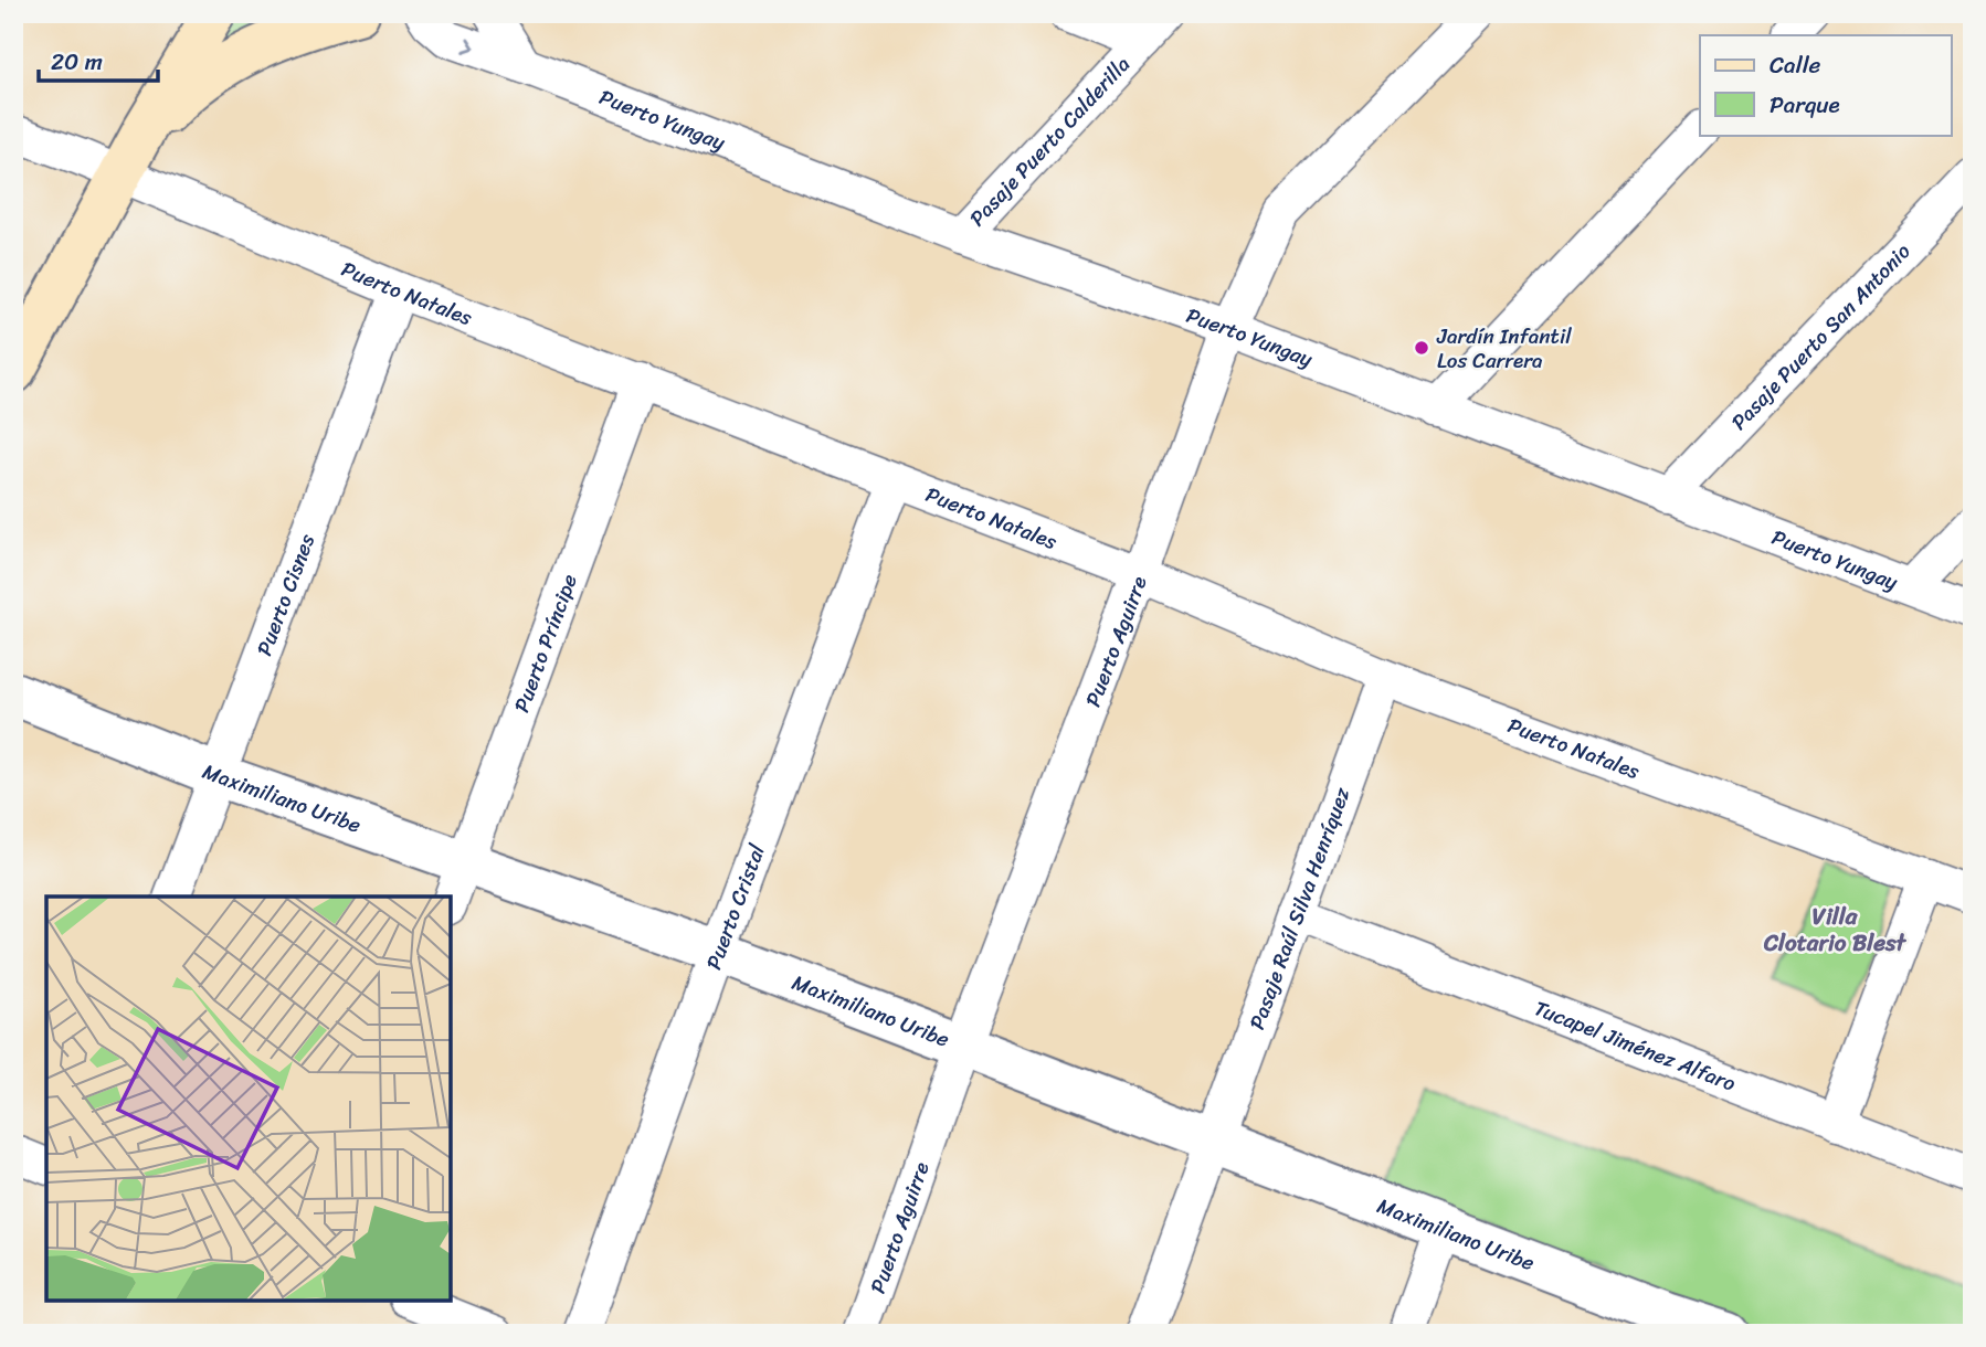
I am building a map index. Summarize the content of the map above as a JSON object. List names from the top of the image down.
{
  "streets": {
    "street": [
      "Puerto Yungay",
      "Pasaje Puerto Calderilla",
      "Puerto Natales",
      "Pasaje Puerto San Antonio",
      "Puerto Cisnes",
      "Puerto Aguirre",
      "Puerto Príncipe",
      "Maximiliano Uribe",
      "Puerto Cristal",
      "Pasaje Raúl Silva Henríquez",
      "Tucapel Jiménez Alfaro"
    ]
  },
  "crossings": [
    ["Puerto Yungay", "Pasaje Puerto Calderilla"],
    ["Puerto Yungay", "Pasaje Puerto San Antonio"],
    ["Puerto Yungay", "Puerto Aguirre"],
    ["Puerto Natales", "Puerto Cisnes"],
    ["Puerto Natales", "Puerto Aguirre"],
    ["Puerto Natales", "Puerto Príncipe"],
    ["Puerto Natales", "Puerto Cristal"],
    ["Puerto Natales", "Pasaje Raúl Silva Henríquez"],
    ["Puerto Cisnes", "Maximiliano Uribe"],
    ["Puerto Aguirre", "Maximiliano Uribe"],
    ["Puerto Príncipe", "Maximiliano Uribe"],
    ["Maximiliano Uribe", "Puerto Cristal"],
    ["Maximiliano Uribe", "Pasaje Raúl Silva Henríquez"],
    ["Pasaje Raúl Silva Henríquez", "Tucapel Jiménez Alfaro"]
  ],
  "districts": ["Villa Clotario Blest"],
  "places": ["Jardín Infantil Los Carrera"],
  "legend": ["Calle", "Parque"],
  "scale_bar": "20 m"
}
